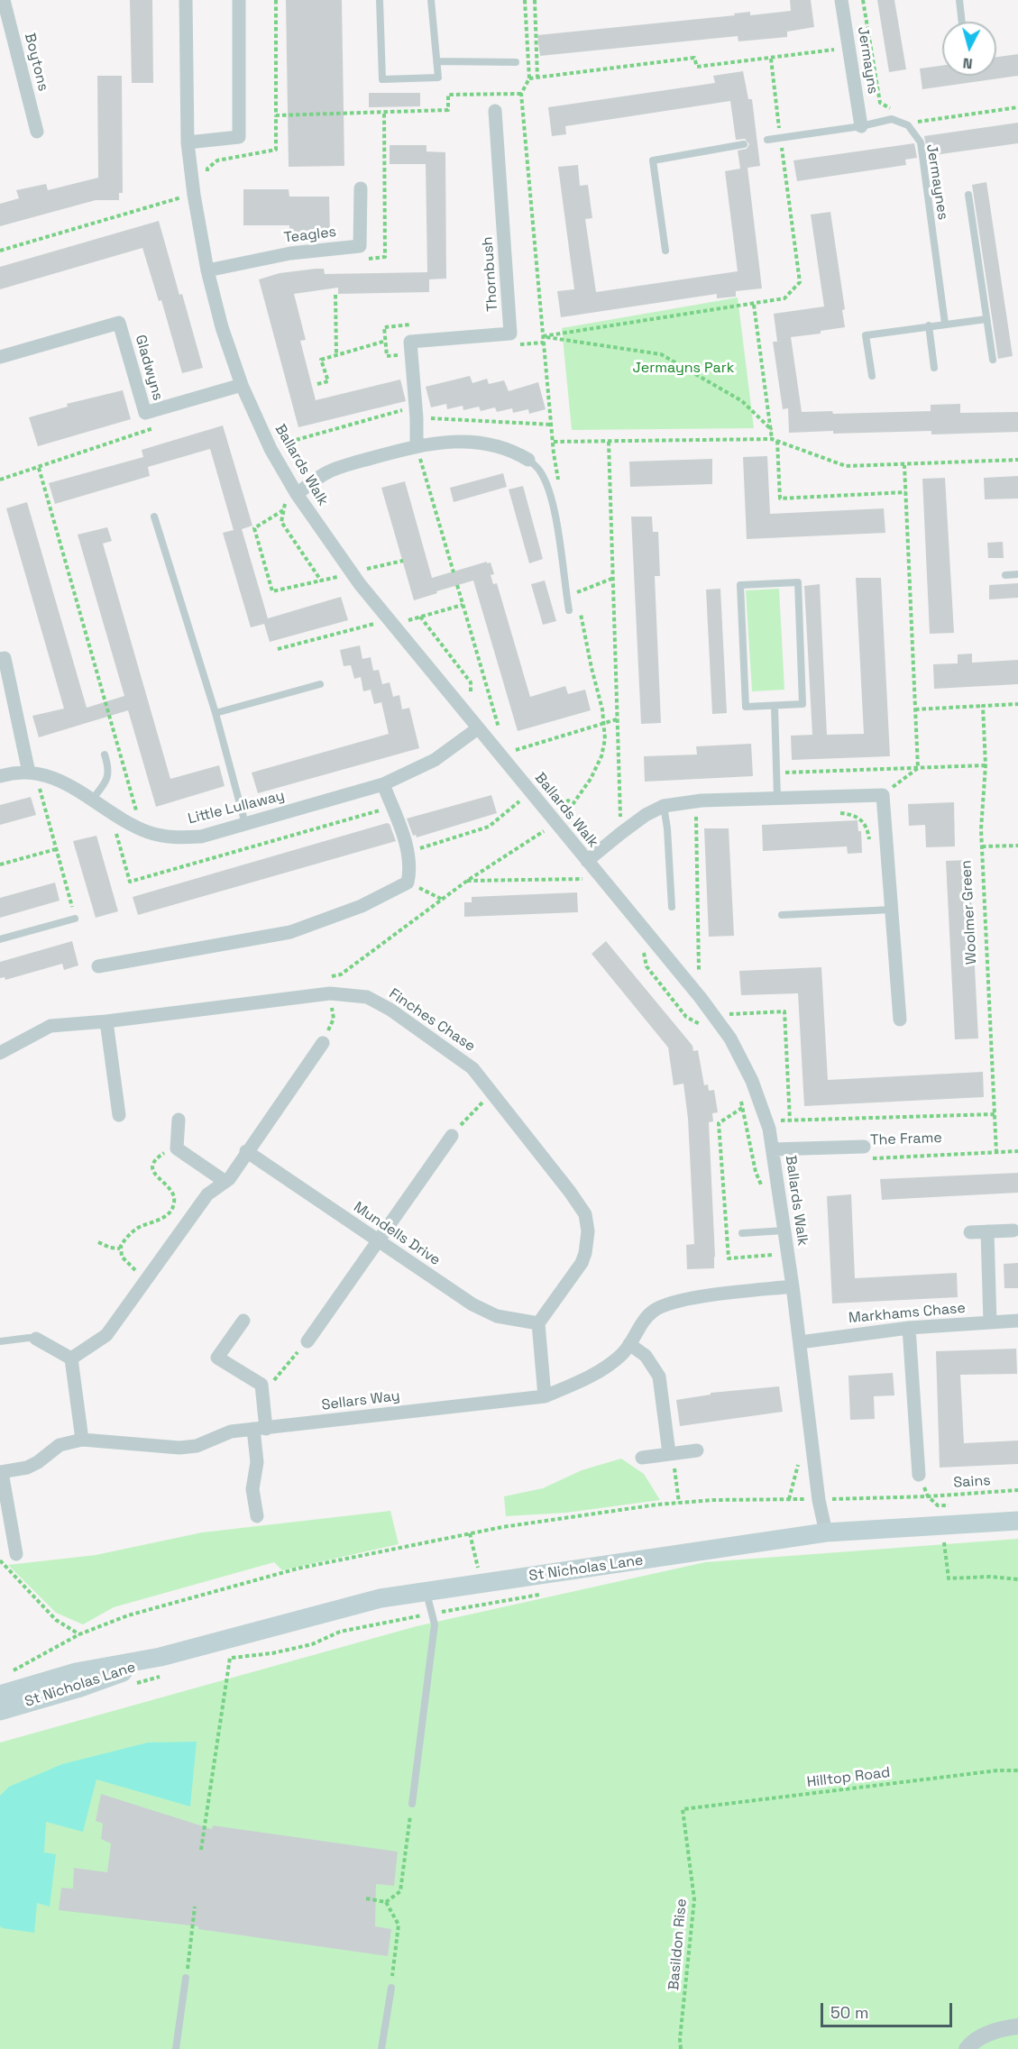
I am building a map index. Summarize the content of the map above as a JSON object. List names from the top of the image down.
{
  "streets": {
    "main road": ["St Nicholas Lane"],
    "street": [
      "Jermayns",
      "Boytons",
      "Teagles",
      "Thornbush",
      "Gladwyns",
      "Ballards Walk",
      "Little Lullaway",
      "Finches Chase",
      "The Frame",
      "Mundells Drive",
      "Markhams Chase",
      "Sellars Way"
    ],
    "lane": ["Jermaynes"],
    "path": [
      "Woolmer Green",
      "Sains",
      "Hilltop Road",
      "Basildon Rise"
    ]
  },
  "crossings": [
    ["Teagles", "Ballards Walk"],
    ["Gladwyns", "Ballards Walk"],
    ["Ballards Walk", "Little Lullaway"],
    ["Ballards Walk", "The Frame"],
    ["Ballards Walk", "Markhams Chase"],
    ["Ballards Walk", "Sellars Way"],
    ["Ballards Walk", "St Nicholas Lane"],
    ["Woolmer Green", "The Frame"],
    ["Finches Chase", "Mundells Drive"],
    ["Hilltop Road", "Basildon Rise"]
  ],
  "parks": ["Jermayns Park"],
  "scale_bar": "50 m",
  "north": "bottom"
}
